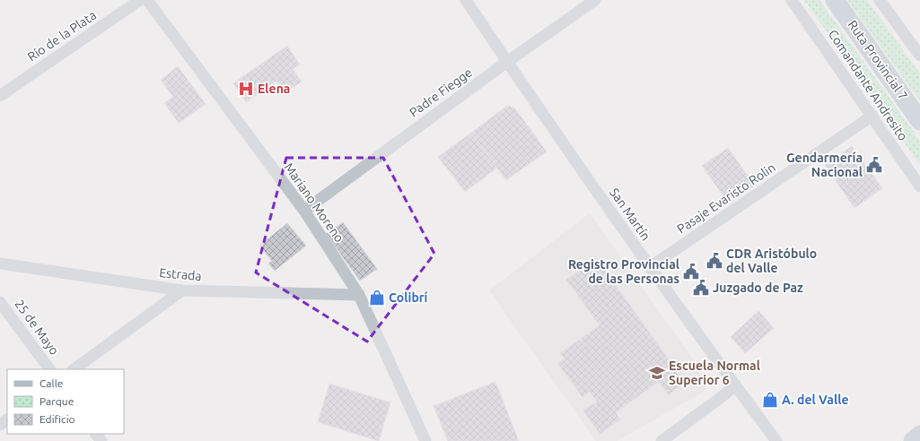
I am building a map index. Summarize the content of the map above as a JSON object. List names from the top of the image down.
{
  "streets": {
    "main road": ["Ruta Provincial 7"],
    "street": [
      "Río de la Plata",
      "Comandante Andresito",
      "Padre Fiegge",
      "Pasaje Evaristo Rolin",
      "Mariano Moreno",
      "San Martín",
      "Estrada",
      "25 de Mayo"
    ]
  },
  "crossings": [
    ["Comandante Andresito", "Pasaje Evaristo Rolin"],
    ["Padre Fiegge", "Mariano Moreno"],
    ["Padre Fiegge", "San Martín"],
    ["Pasaje Evaristo Rolin", "San Martín"],
    ["Mariano Moreno", "Estrada"]
  ],
  "places": {
    "hospital": ["Elena"],
    "public building": [
      "Gendarmería Nacional",
      "CDR Aristóbulo del Valle",
      "Registro Provincial de las Personas",
      "Juzgado de Paz"
    ],
    "shop": ["Colibrí", "A. del Valle"],
    "school or university": ["Escuela Normal Superior 6"]
  },
  "legend": ["Calle", "Parque", "Edificio"]
}
